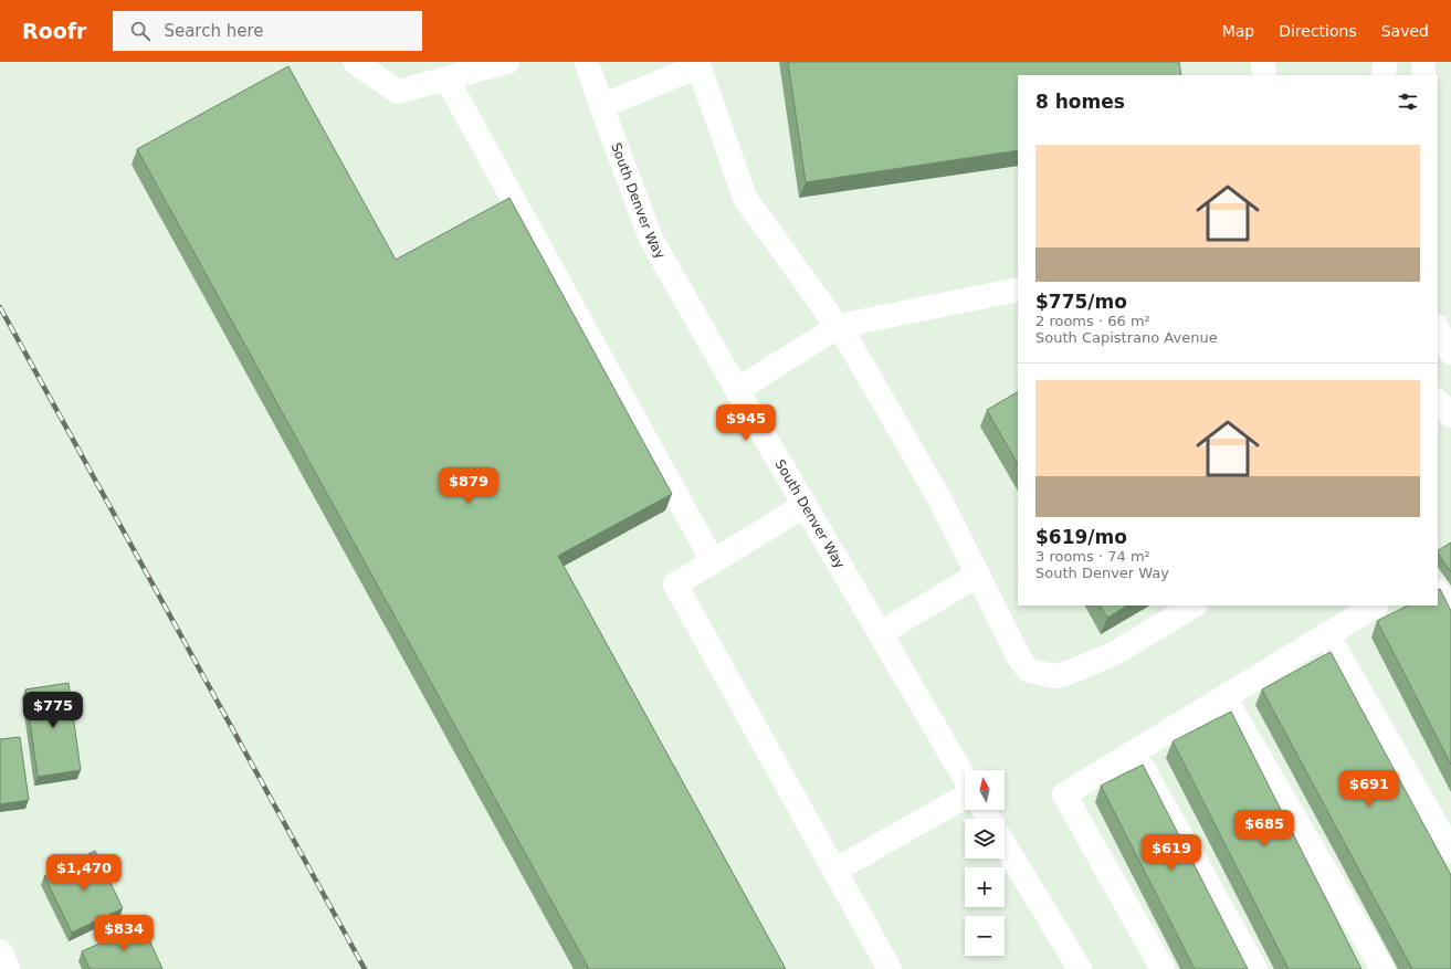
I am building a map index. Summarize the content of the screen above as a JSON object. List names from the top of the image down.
{
  "streets": {
    "street": ["South Denver Way"]
  },
  "north": "top",
  "page": {
    "header": "Roofr",
    "search": "Search here",
    "nav": ["Map", "Directions", "Saved"],
    "heading": "8 homes",
    "list": [
      {
        "name": "$775/mo",
        "note": "2 rooms · 66 m² · South Capistrano Avenue"
      },
      {
        "name": "$619/mo",
        "note": "3 rooms · 74 m² · South Denver Way"
      }
    ],
    "price": [
      "$945",
      "$879",
      "$775",
      "$691",
      "$685",
      "$619",
      "$1,470",
      "$834"
    ],
    "map_buttons": ["+", "−"]
  }
}
